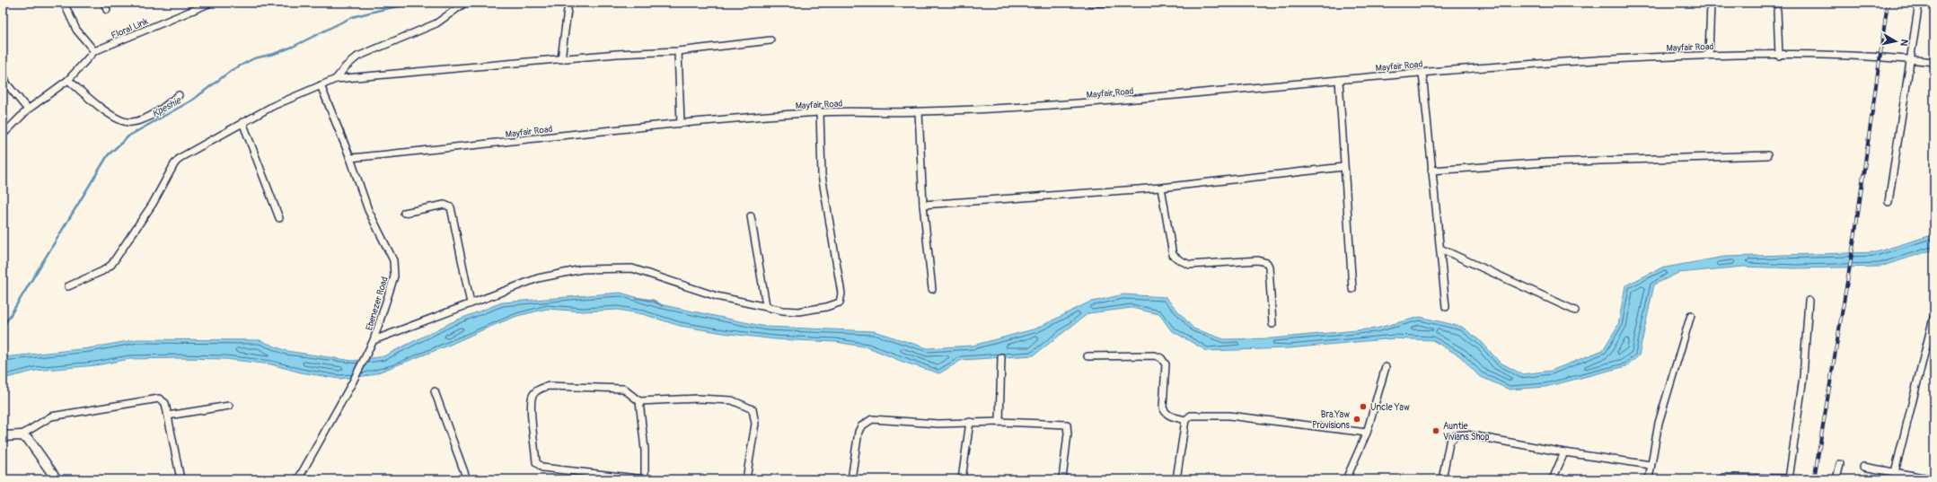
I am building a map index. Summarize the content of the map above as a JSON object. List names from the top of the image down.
{
  "streets": {
    "street": ["Floral Link", "Mayfair Road", "Ebenezer Road"]
  },
  "crossings": [
    ["Mayfair Road", "Ebenezer Road"]
  ],
  "water": ["Kpeshie"],
  "places": ["Uncle Yaw", "Bra.Yaw Provisions", "Auntie Vivians Shop"],
  "north": "right"
}
